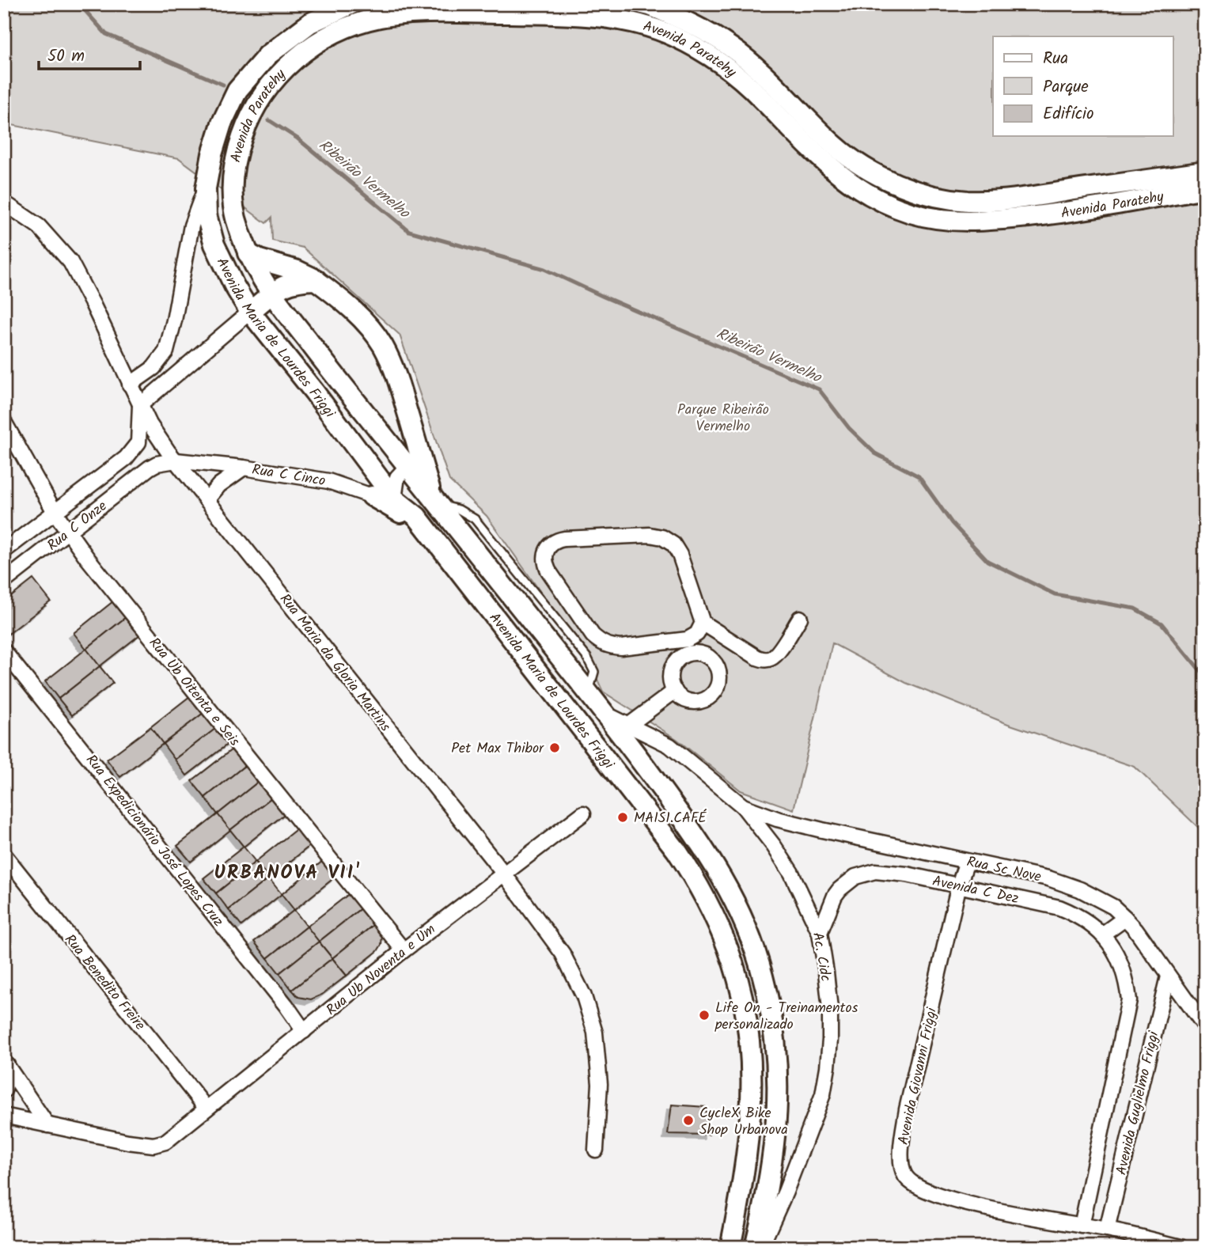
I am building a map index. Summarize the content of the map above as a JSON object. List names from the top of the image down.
{
  "streets": {
    "street": [
      "Avenida Paratehy",
      "Avenida Maria de Lourdes Friggi",
      "Rua C Cinco",
      "Rua C Onze",
      "Rua Maria da Gloria Martins",
      "Rua Ub Oitenta e Seis",
      "Rua Expedicionário José Lopes Cruz",
      "Rua Sc Nove",
      "Avenida C Dez",
      "Ac. Cidc",
      "Rua Ub Noventa e Um",
      "Rua Benedito Freire",
      "Avenida Giovanni Friggi",
      "Avenida Guglielmo Friggi"
    ]
  },
  "crossings": [
    ["Avenida Paratehy", "Avenida Maria de Lourdes Friggi"],
    ["Avenida Maria de Lourdes Friggi", "Rua C Cinco"],
    ["Avenida Maria de Lourdes Friggi", "Ac. Cidc"],
    ["Rua C Cinco", "Rua C Onze"],
    ["Rua C Cinco", "Rua Maria da Gloria Martins"],
    ["Rua C Onze", "Rua Maria da Gloria Martins"],
    ["Rua C Onze", "Rua Ub Oitenta e Seis"],
    ["Rua Maria da Gloria Martins", "Rua Ub Noventa e Um"],
    ["Rua Ub Oitenta e Seis", "Rua Ub Noventa e Um"],
    ["Rua Expedicionário José Lopes Cruz", "Rua Ub Noventa e Um"],
    ["Rua Sc Nove", "Ac. Cidc"],
    ["Rua Sc Nove", "Avenida Giovanni Friggi"],
    ["Rua Sc Nove", "Avenida Guglielmo Friggi"],
    ["Avenida C Dez", "Ac. Cidc"],
    ["Avenida C Dez", "Avenida Giovanni Friggi"],
    ["Avenida C Dez", "Avenida Guglielmo Friggi"],
    ["Rua Ub Noventa e Um", "Rua Benedito Freire"],
    ["Avenida Giovanni Friggi", "Avenida Guglielmo Friggi"]
  ],
  "districts": ["URBANOVA VII'"],
  "water": ["Ribeirão Vermelho"],
  "parks": ["Parque Ribeirão Vermelho"],
  "places": [
    "Pet Max Thibor",
    "MAIS1.CAFÉ",
    "Life On - Treinamentos personalizado",
    "CycleX Bike Shop Urbanova"
  ],
  "legend": ["Rua", "Parque", "Edifício"],
  "scale_bar": "50 m"
}
